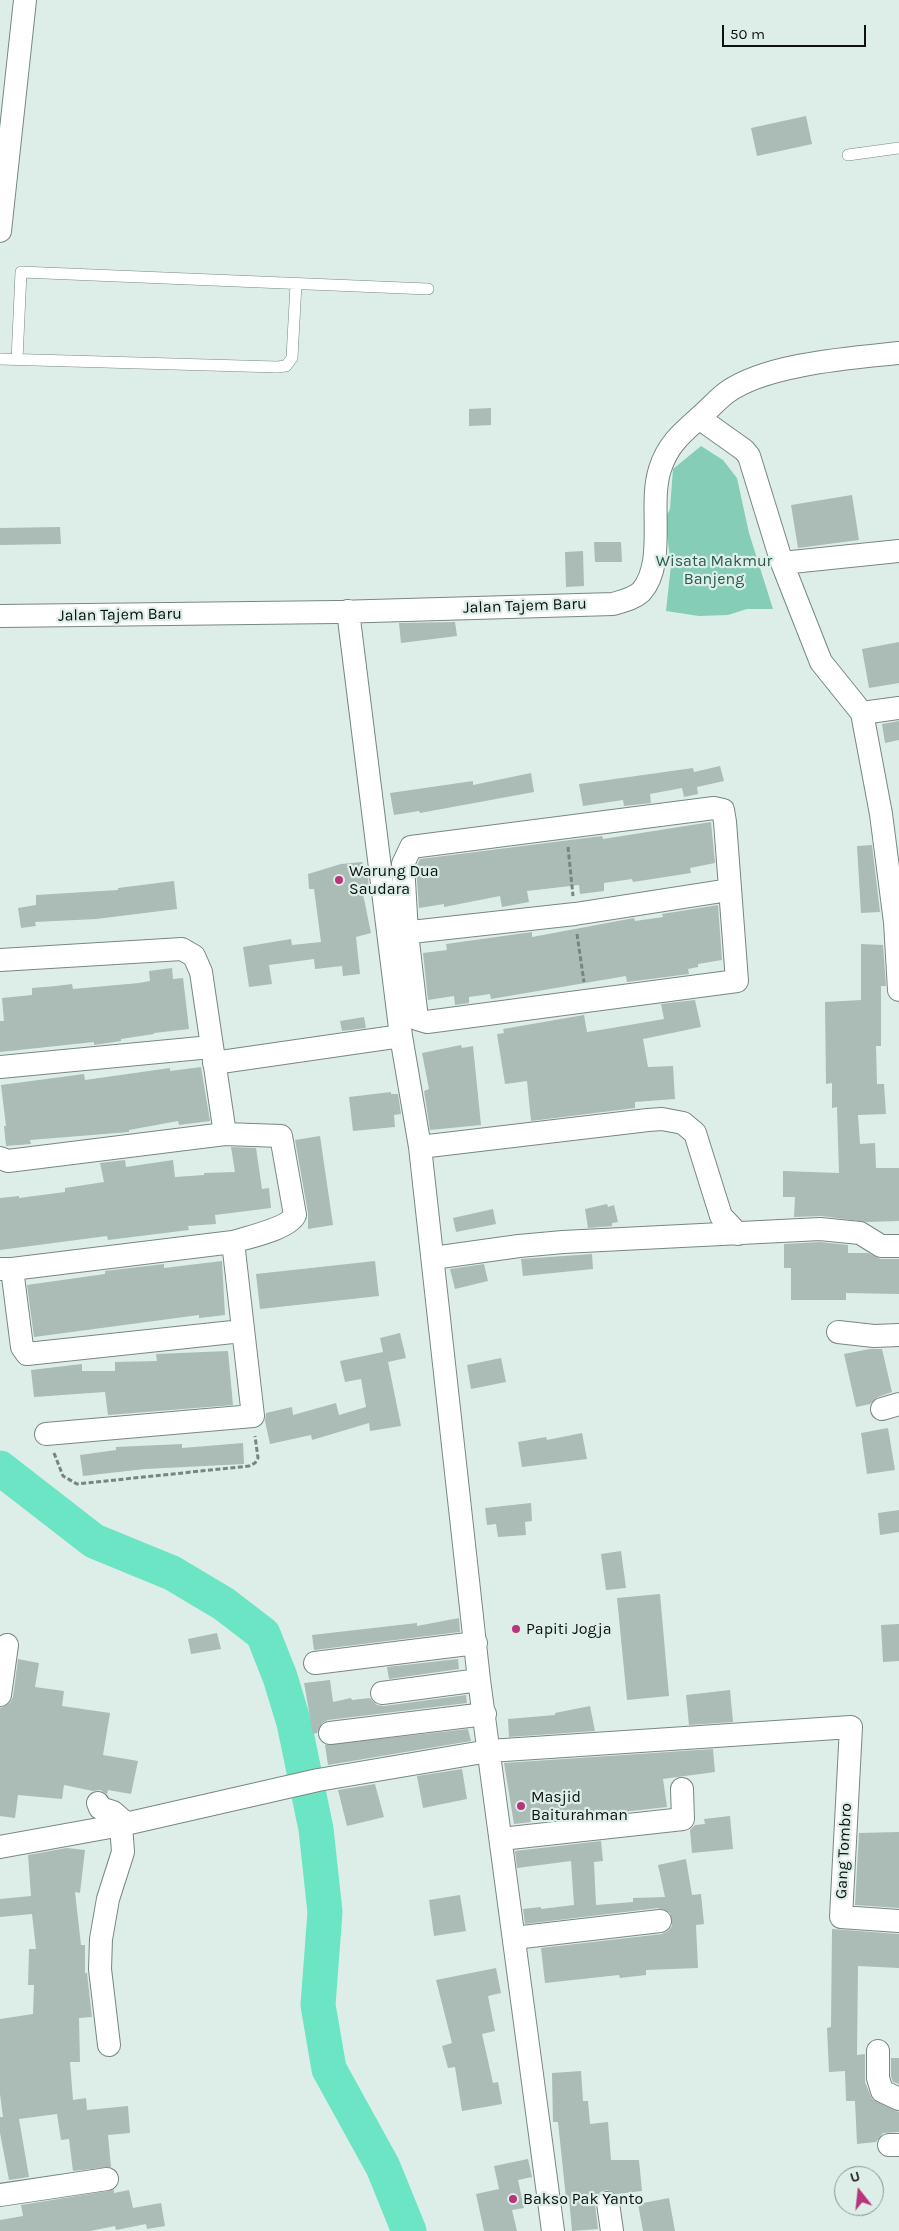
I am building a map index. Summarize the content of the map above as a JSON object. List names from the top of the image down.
{
  "streets": {
    "street": ["Jalan Tajem Baru", "Gang Tombro"]
  },
  "parks": ["Wisata Makmur Banjeng"],
  "places": [
    "Warung Dua Saudara",
    "Papiti Jogja",
    "Masjid Baiturahman",
    "Bakso Pak Yanto"
  ],
  "scale_bar": "50 m",
  "north": "top"
}
